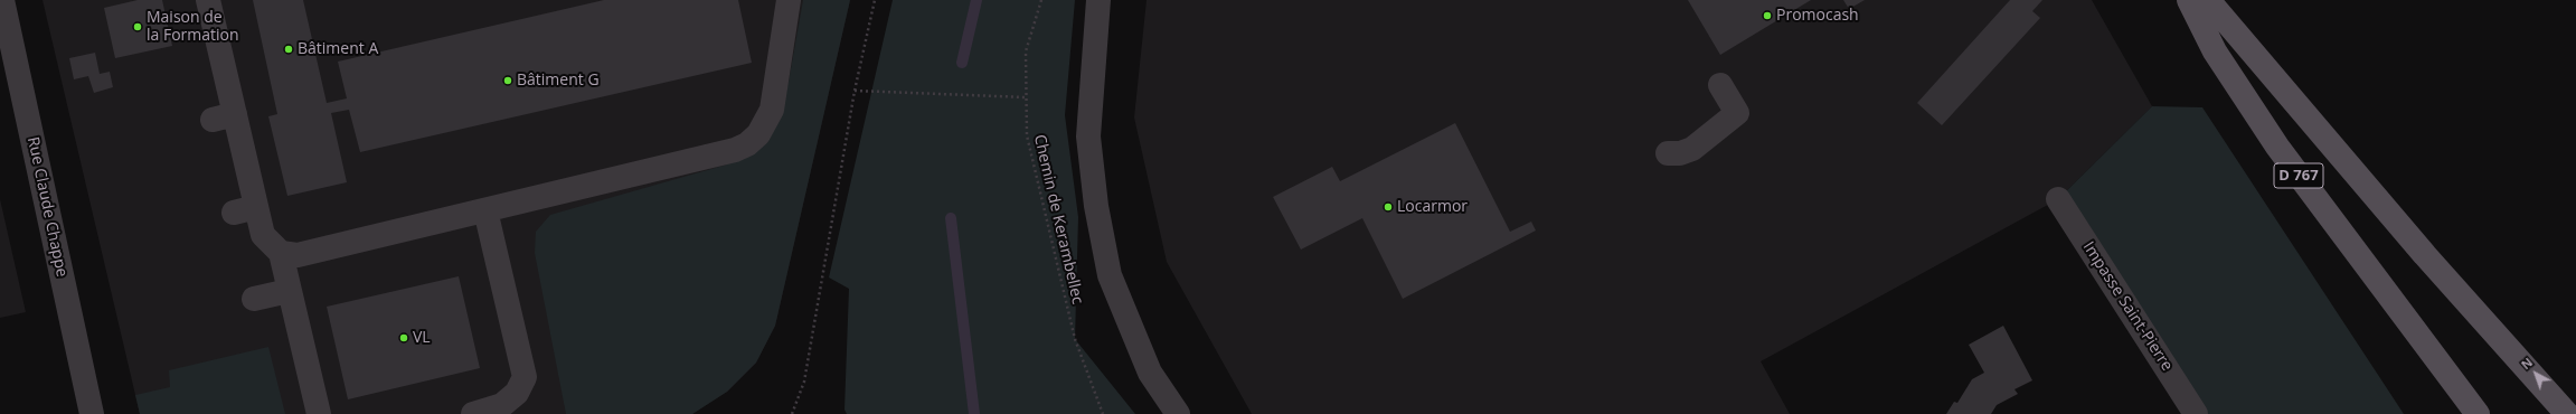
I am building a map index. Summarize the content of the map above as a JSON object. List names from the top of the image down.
{
  "streets": {
    "main road": ["D 767"],
    "street": ["Rue Claude Chappe", "Impasse Saint-Pierre"],
    "path": ["Chemin de Kerambellec"]
  },
  "places": [
    "Promocash",
    "Maison de la Formation",
    "Bâtiment A",
    "Bâtiment G",
    "Locarmor",
    "VL"
  ],
  "north": "top left"
}
